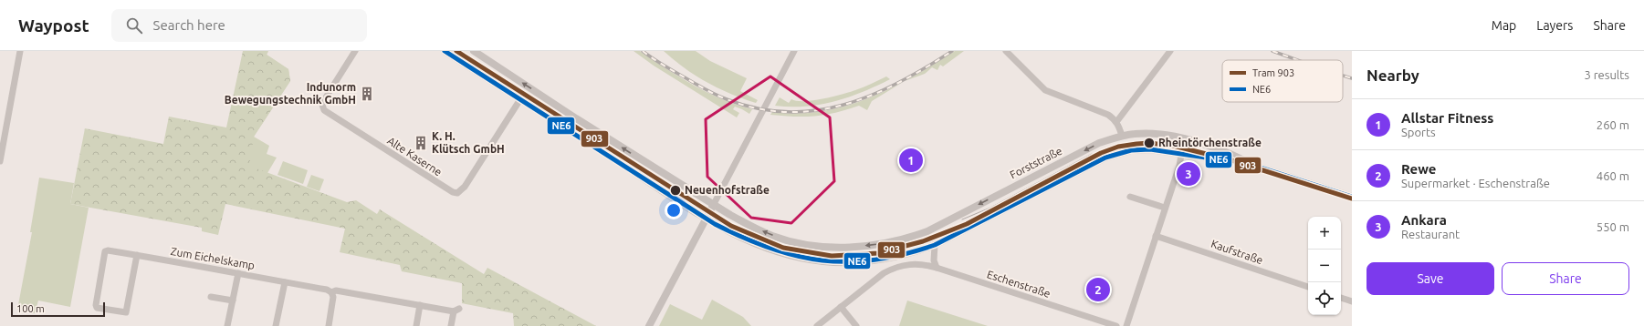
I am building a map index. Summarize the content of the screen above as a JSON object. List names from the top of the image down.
{
  "streets": {
    "street": [
      "Alte Kaserne",
      "Forststraße",
      "Kaufstraße",
      "Zum Eichelskamp",
      "Eschenstraße"
    ]
  },
  "places": {
    "building": ["Indunorm Bewegungstechnik GmbH", "K. H. Klütsch GmbH"],
    "other": ["Rheintörchenstraße", "Neuenhofstraße"]
  },
  "lines": ["tram line 903", "transit line NE6"],
  "legend": ["Tram 903", "NE6"],
  "scale_bar": "100 m",
  "page": {
    "header": "Waypost",
    "search": "Search here",
    "nav": ["Map", "Layers", "Share"],
    "heading": ["Nearby", "3 results"],
    "list": [
      {
        "mark": "1",
        "name": "Allstar Fitness",
        "note": "Sports",
        "value": "260 m"
      },
      {
        "mark": "2",
        "name": "Rewe",
        "note": "Supermarket · Eschenstraße",
        "value": "460 m"
      },
      {
        "mark": "3",
        "name": "Ankara",
        "note": "Restaurant",
        "value": "550 m"
      }
    ],
    "pins": ["1", "3", "2"],
    "map_buttons": ["+", "−"],
    "buttons": ["Save", "Share"],
    "scale": "100 m"
  }
}
